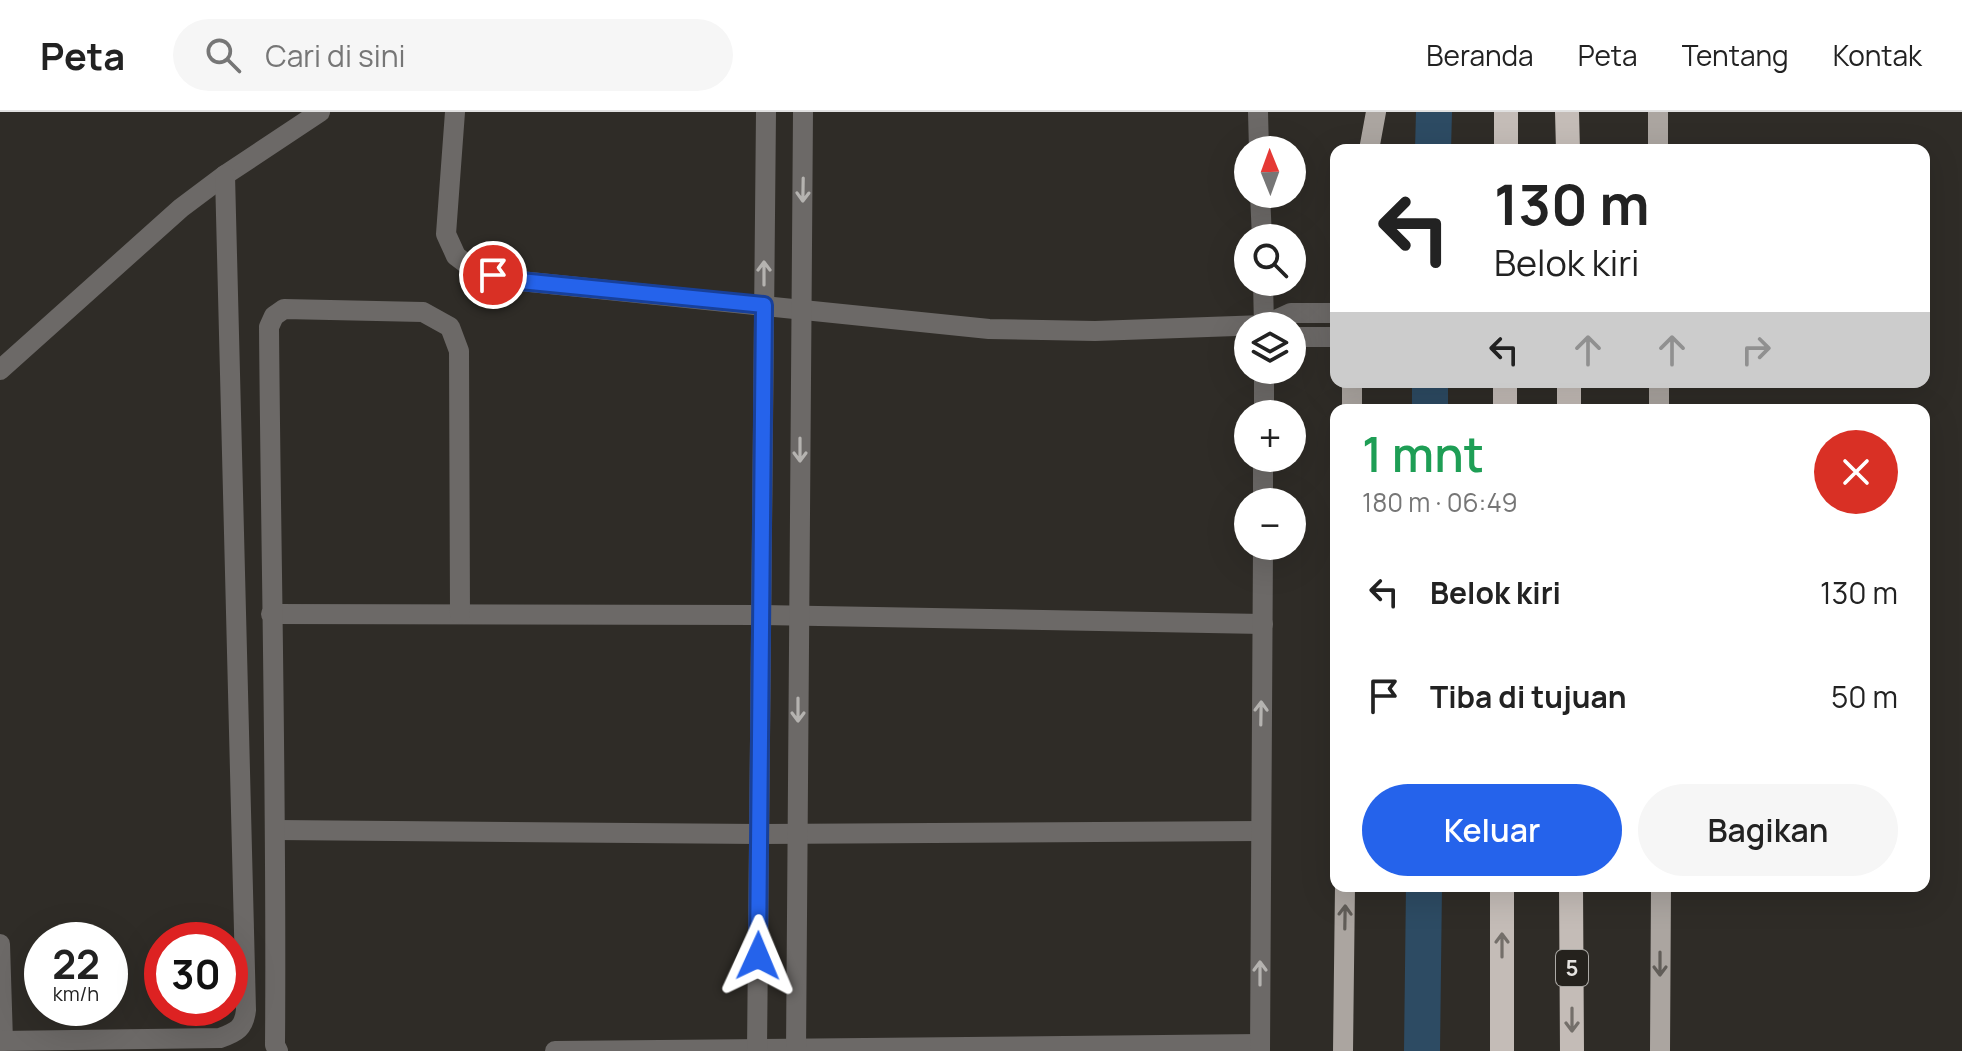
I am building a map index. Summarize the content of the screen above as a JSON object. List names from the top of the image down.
{
  "streets": {
    "highway": ["5"]
  },
  "north": "top",
  "page": {
    "header": "Peta",
    "search": "Cari di sini",
    "nav": [
      "Beranda",
      "Peta",
      "Tentang",
      "Kontak"
    ],
    "map_buttons": ["+", "−"],
    "turn": ["130 m", "Belok kiri"],
    "heading": ["1 mnt", "180 m · 06:49"],
    "list": [
      {
        "name": "Belok kiri",
        "value": "130 m"
      },
      {
        "name": "Tiba di tujuan",
        "value": "50 m"
      }
    ],
    "buttons": ["Keluar", "Bagikan"],
    "speed": "22 km/h",
    "limit": "30"
  }
}
